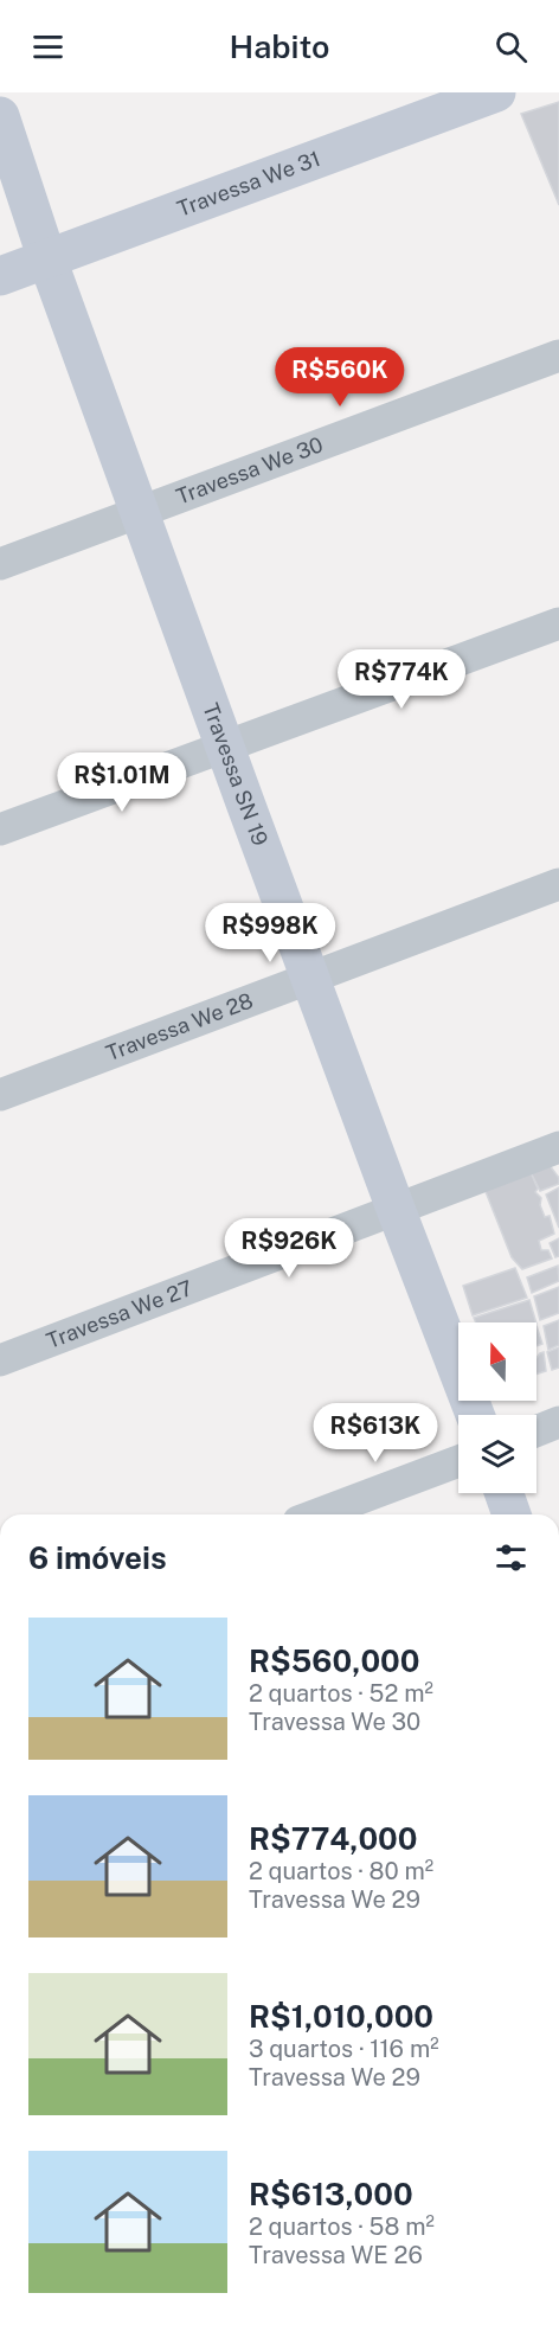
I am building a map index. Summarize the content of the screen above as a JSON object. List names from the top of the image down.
{
  "streets": {
    "main road": ["Travessa We 31", "Travessa SN 19"],
    "street": ["Travessa We 30", "Travessa We 28", "Travessa We 27"]
  },
  "crossings": [
    ["Travessa We 31", "Travessa SN 19"],
    ["Travessa We 30", "Travessa SN 19"],
    ["Travessa SN 19", "Travessa We 28"],
    ["Travessa SN 19", "Travessa We 27"]
  ],
  "north": "top",
  "page": {
    "header": "Habito",
    "price": [
      "R$560K",
      "R$774K",
      "R$1.01M",
      "R$998K",
      "R$926K",
      "R$613K"
    ],
    "heading": "6 imóveis",
    "list": [
      {
        "name": "R$560,000",
        "note": "2 quartos · 52 m² · Travessa We 30"
      },
      {
        "name": "R$774,000",
        "note": "2 quartos · 80 m² · Travessa We 29"
      },
      {
        "name": "R$1,010,000",
        "note": "3 quartos · 116 m² · Travessa We 29"
      },
      {
        "name": "R$613,000",
        "note": "2 quartos · 58 m² · Travessa WE 26"
      }
    ]
  }
}
